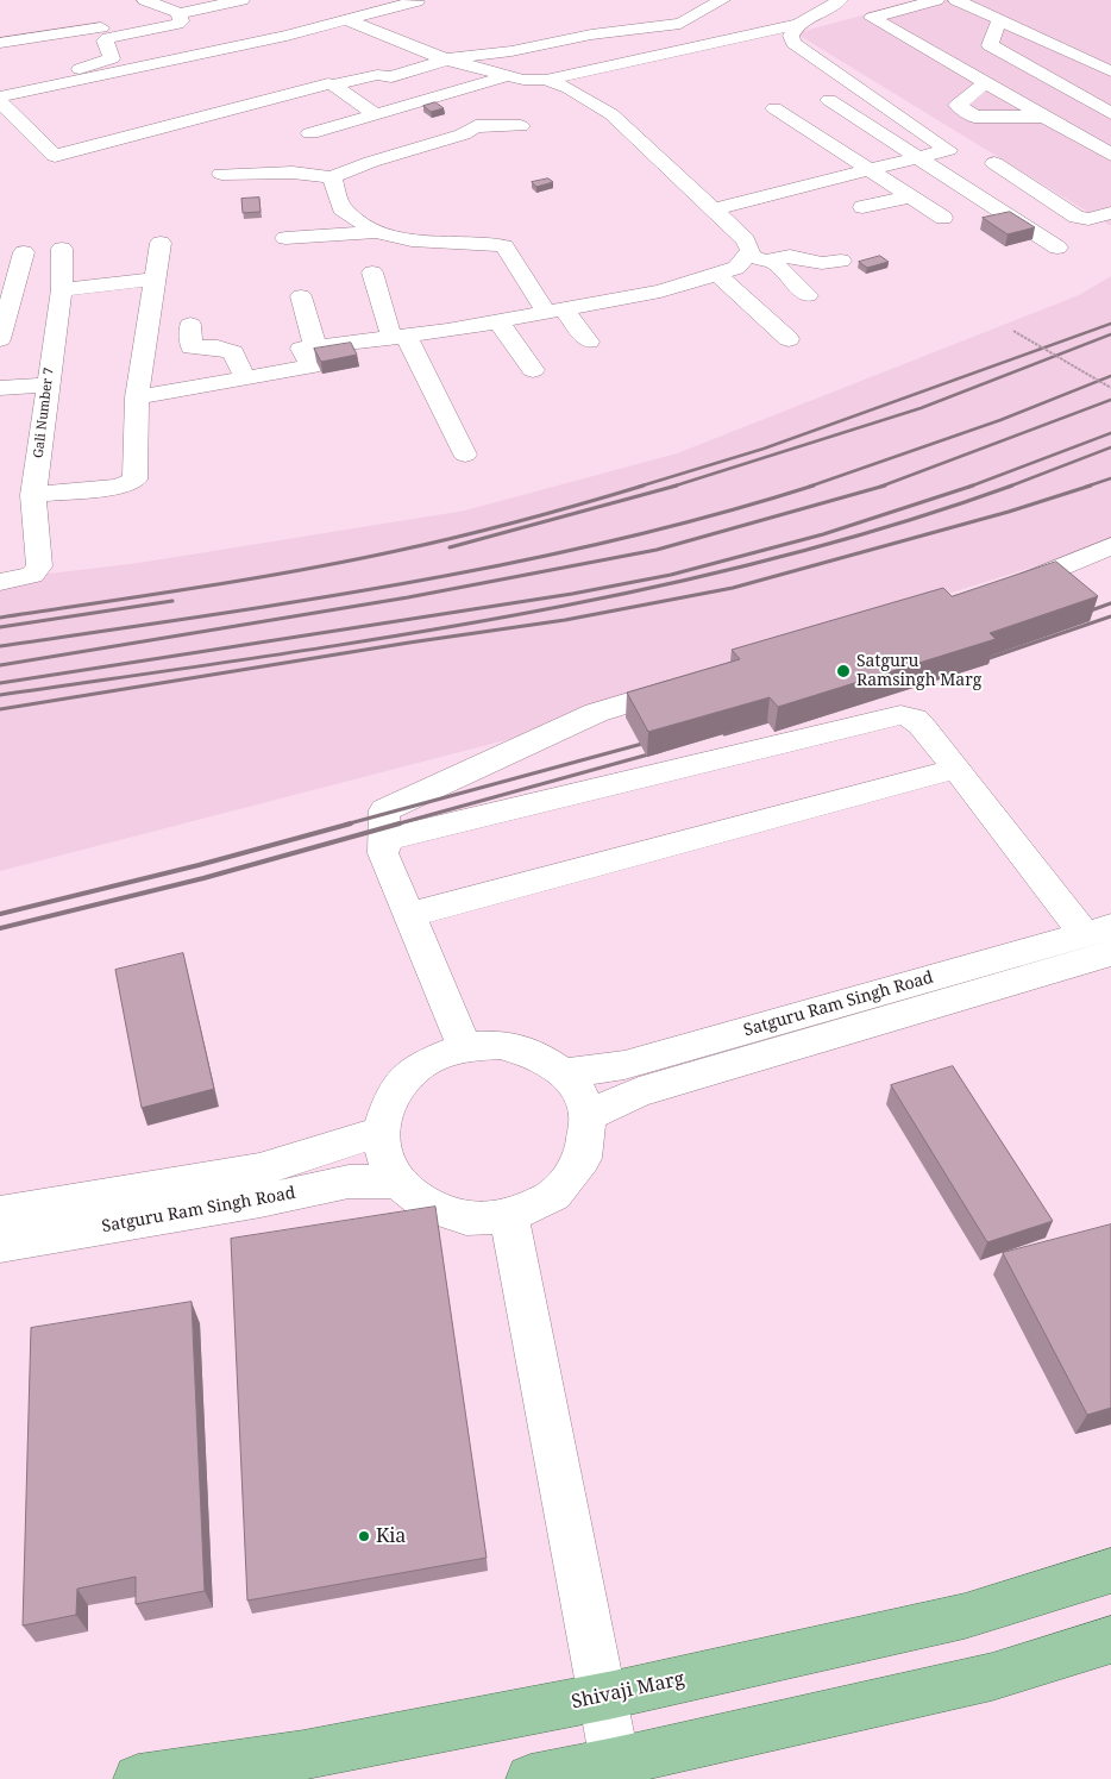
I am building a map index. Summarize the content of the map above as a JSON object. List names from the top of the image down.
{
  "streets": {
    "main road": ["Shivaji Marg"],
    "street": ["Gali Number 7", "Satguru Ram Singh Road"]
  },
  "places": ["Satguru Ramsingh Marg", "Kia"]
}
